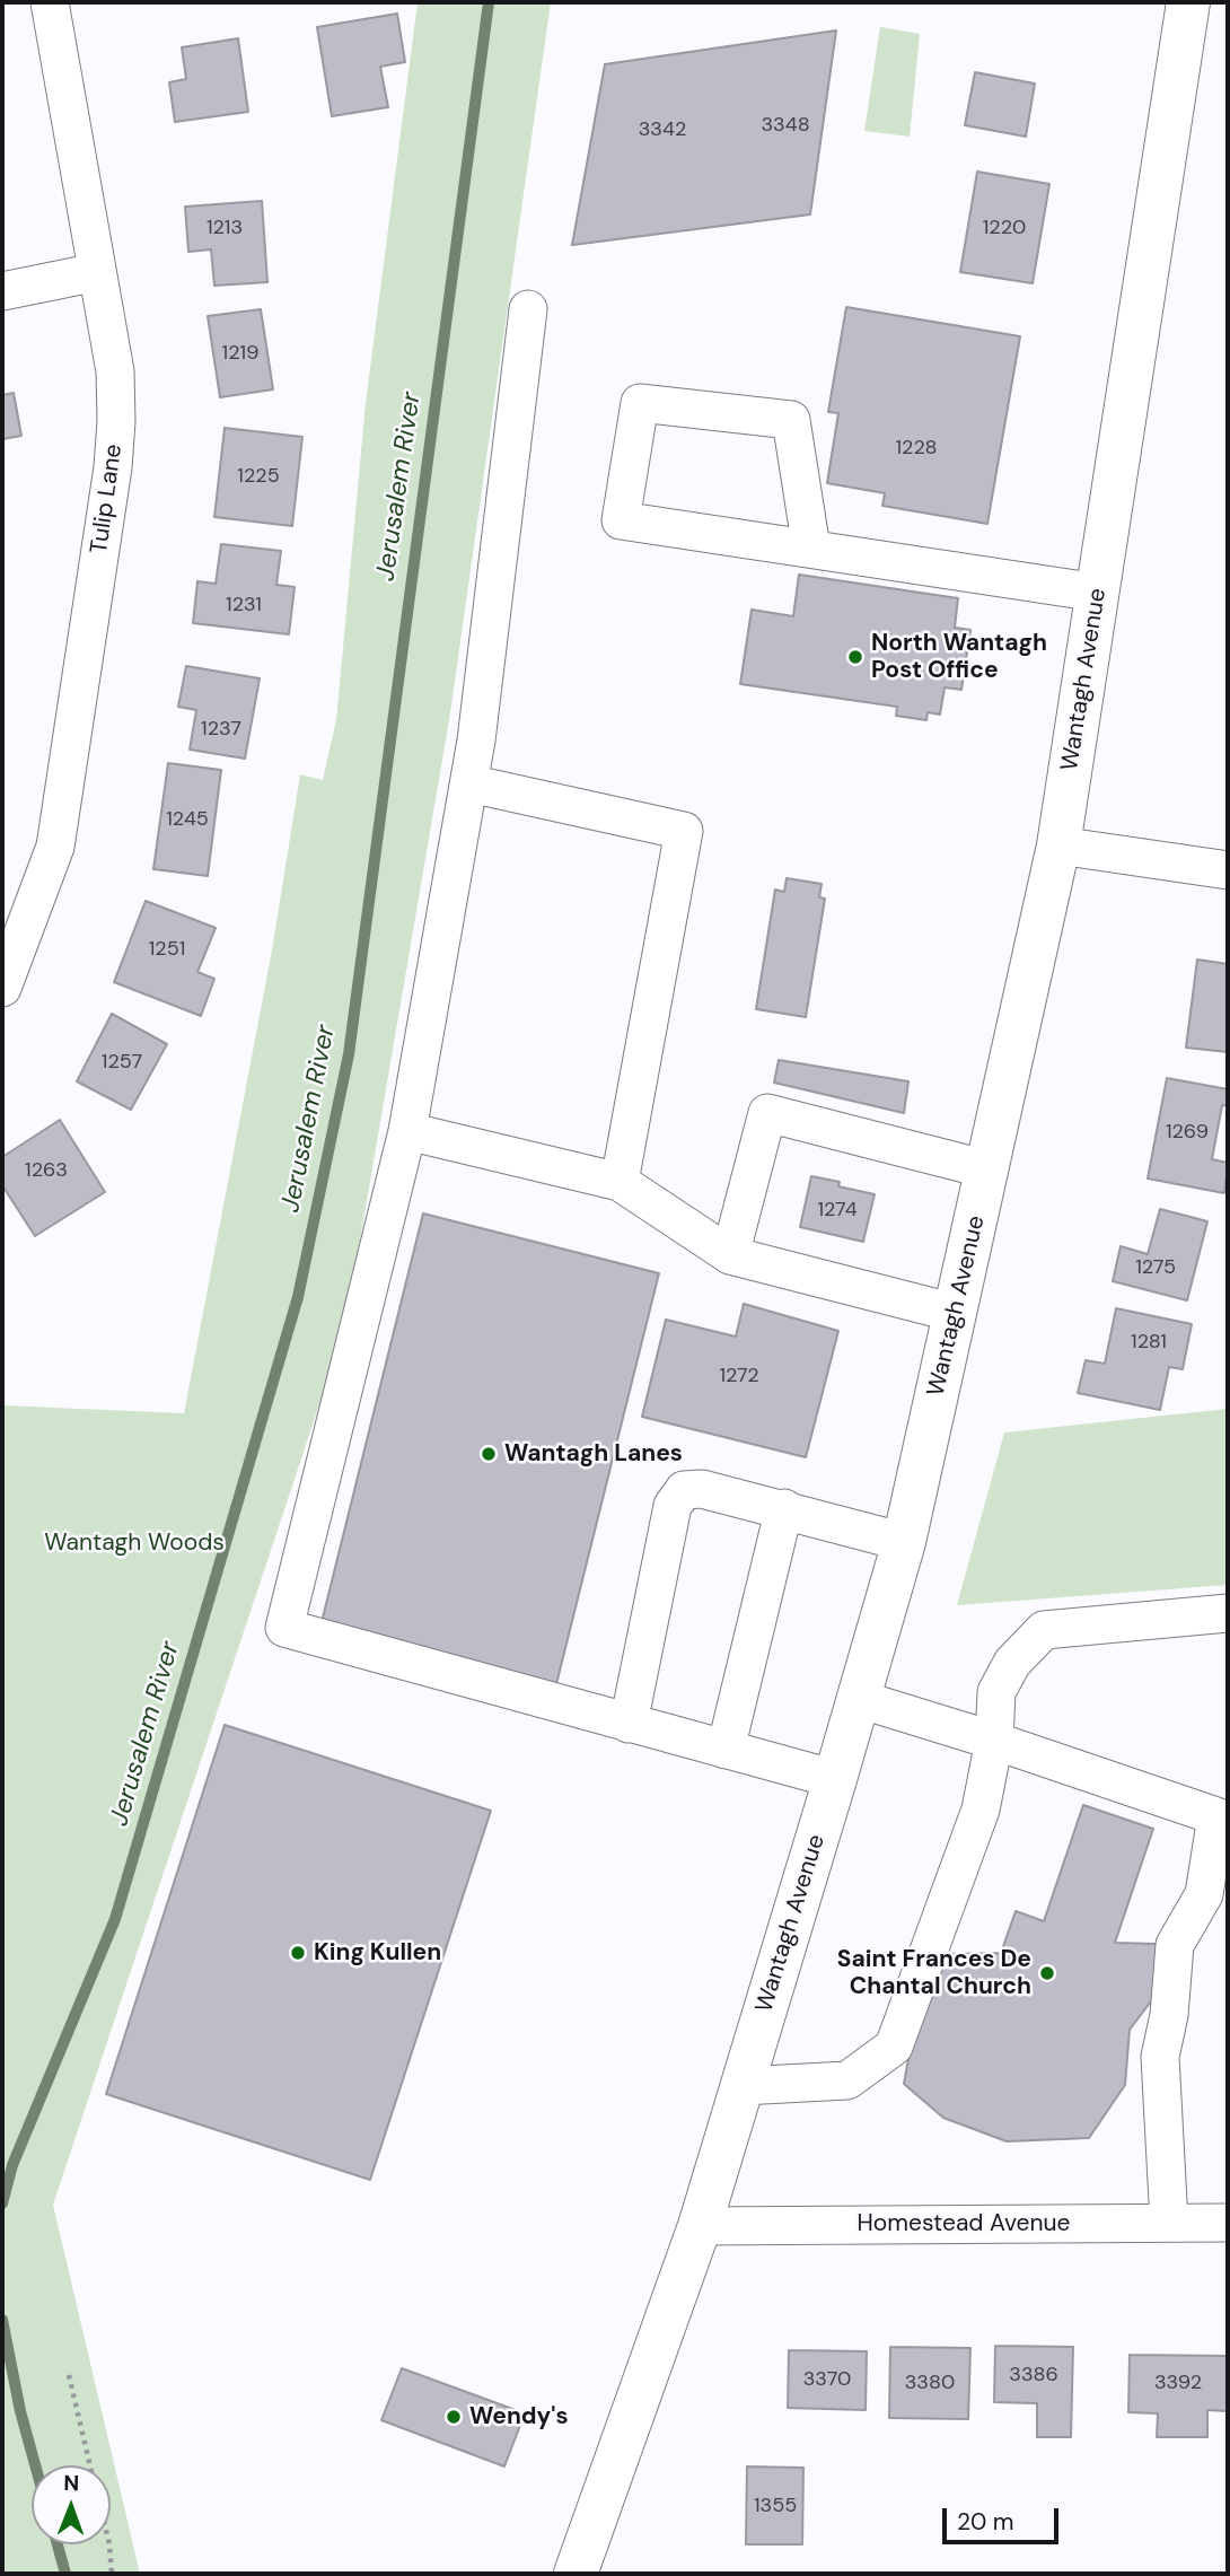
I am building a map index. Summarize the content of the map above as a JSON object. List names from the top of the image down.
{
  "streets": {
    "main road": ["Wantagh Avenue"],
    "street": ["Tulip Lane", "Homestead Avenue"]
  },
  "crossings": [
    ["Wantagh Avenue", "Homestead Avenue"]
  ],
  "water": ["Jerusalem River"],
  "parks": ["Wantagh Woods"],
  "places": [
    "North Wantagh Post Office",
    "Wantagh Lanes",
    "King Kullen",
    "Saint Frances De Chantal Church",
    "Wendy's"
  ],
  "house_numbers": [
    "3348",
    "3342",
    "1213",
    "1220",
    "1219",
    "1228",
    "1225",
    "1231",
    "1237",
    "1245",
    "1251",
    "1257",
    "1269",
    "1263",
    "1274",
    "1275",
    "1281",
    "1272",
    "3386",
    "3370",
    "3380",
    "3392",
    "1355"
  ],
  "scale_bar": "20 m",
  "north": "top"
}
